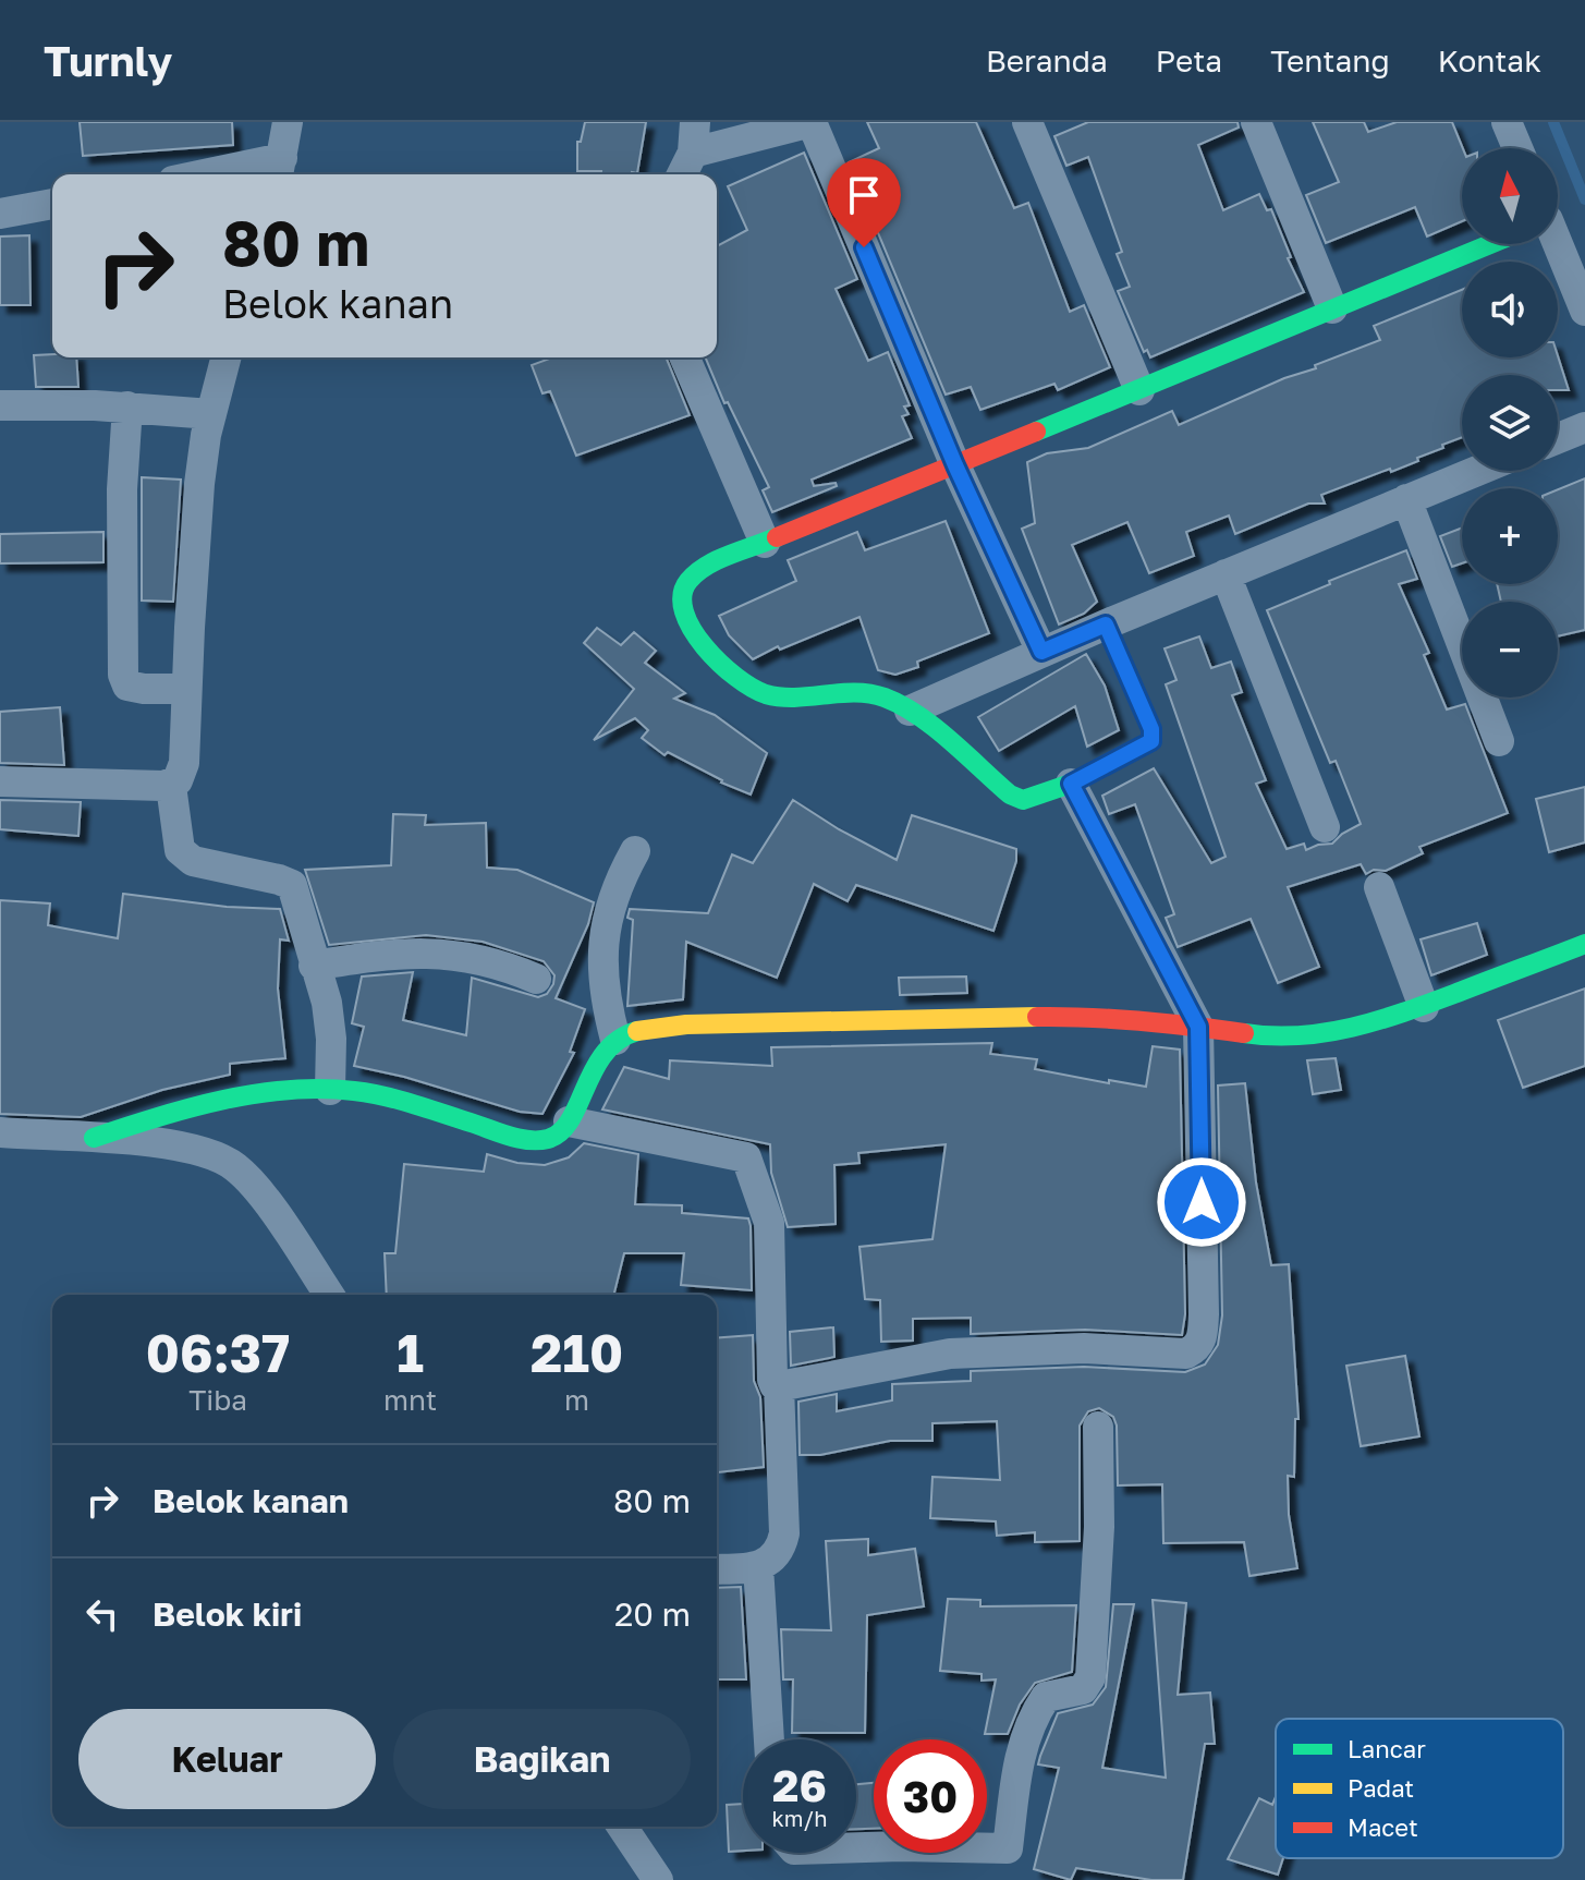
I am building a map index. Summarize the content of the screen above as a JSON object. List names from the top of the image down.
{
  "legend": ["Lancar", "Padat", "Macet"],
  "north": "top",
  "page": {
    "header": "Turnly",
    "nav": [
      "Beranda",
      "Peta",
      "Tentang",
      "Kontak"
    ],
    "map_buttons": ["+", "−"],
    "turn": ["80 m", "Belok kanan"],
    "eta": [
      "06:37",
      "Tiba",
      "1",
      "mnt",
      "210",
      "m"
    ],
    "list": [
      {
        "name": "Belok kanan",
        "value": "80 m"
      },
      {
        "name": "Belok kiri",
        "value": "20 m"
      }
    ],
    "buttons": ["Keluar", "Bagikan"],
    "speed": "26 km/h",
    "limit": "30"
  }
}
